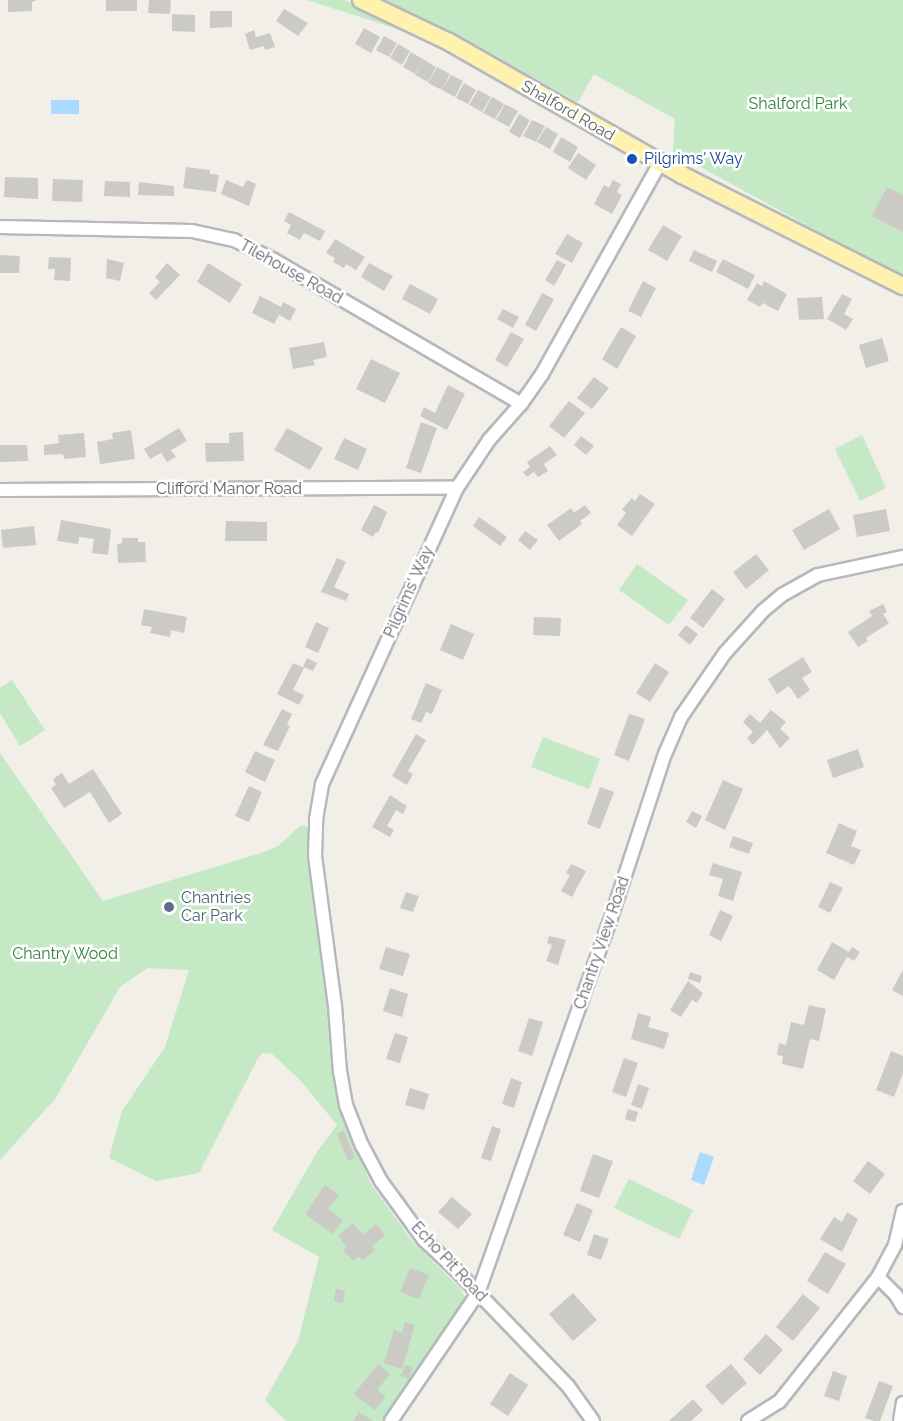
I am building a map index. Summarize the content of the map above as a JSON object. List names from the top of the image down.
{
  "streets": {
    "main road": ["Shalford Road"],
    "street": [
      "Tilehouse Road",
      "Clifford Manor Road",
      "Pilgrims' Way",
      "Chantry View Road",
      "Echo Pit Road"
    ]
  },
  "crossings": [
    ["Shalford Road", "Pilgrims' Way"],
    ["Tilehouse Road", "Pilgrims' Way"],
    ["Clifford Manor Road", "Pilgrims' Way"],
    ["Pilgrims' Way", "Echo Pit Road"],
    ["Chantry View Road", "Echo Pit Road"]
  ],
  "parks": ["Shalford Park", "Chantry Wood"],
  "places": ["Pilgrims' Way", "Chantries Car Park"]
}
